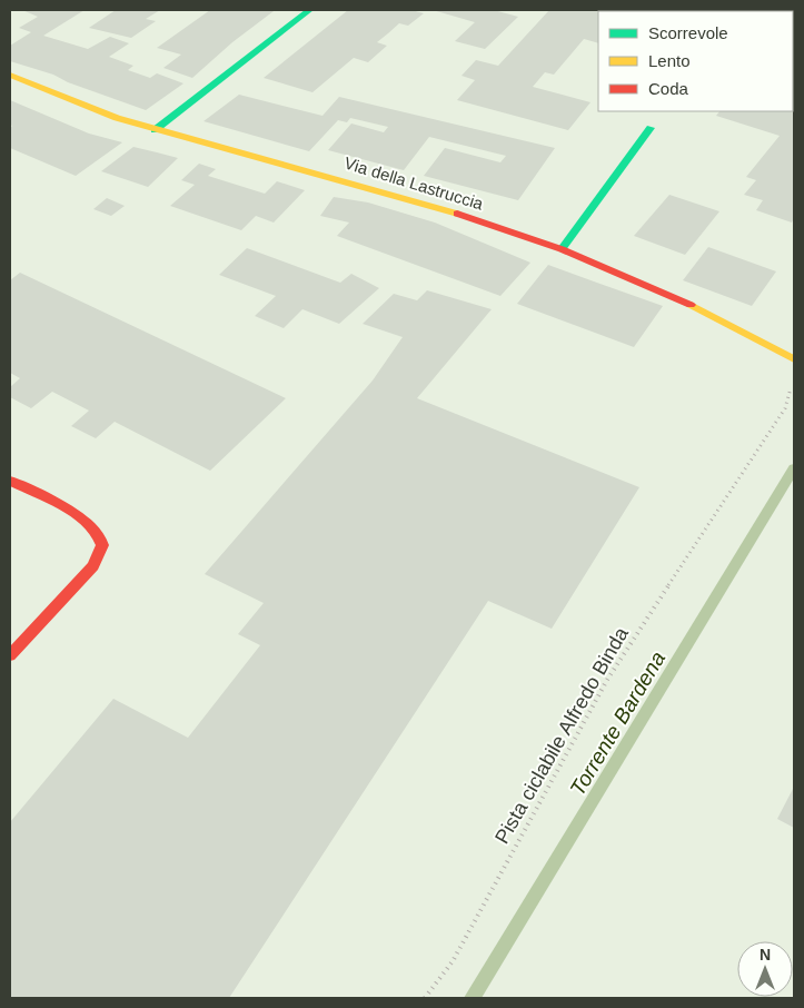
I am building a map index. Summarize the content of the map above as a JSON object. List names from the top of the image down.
{
  "streets": {
    "street": ["Via della Lastruccia"],
    "path": ["Pista ciclabile Alfredo Binda"]
  },
  "water": ["Torrente Bardena"],
  "legend": ["Scorrevole", "Lento", "Coda"],
  "north": "top"
}
